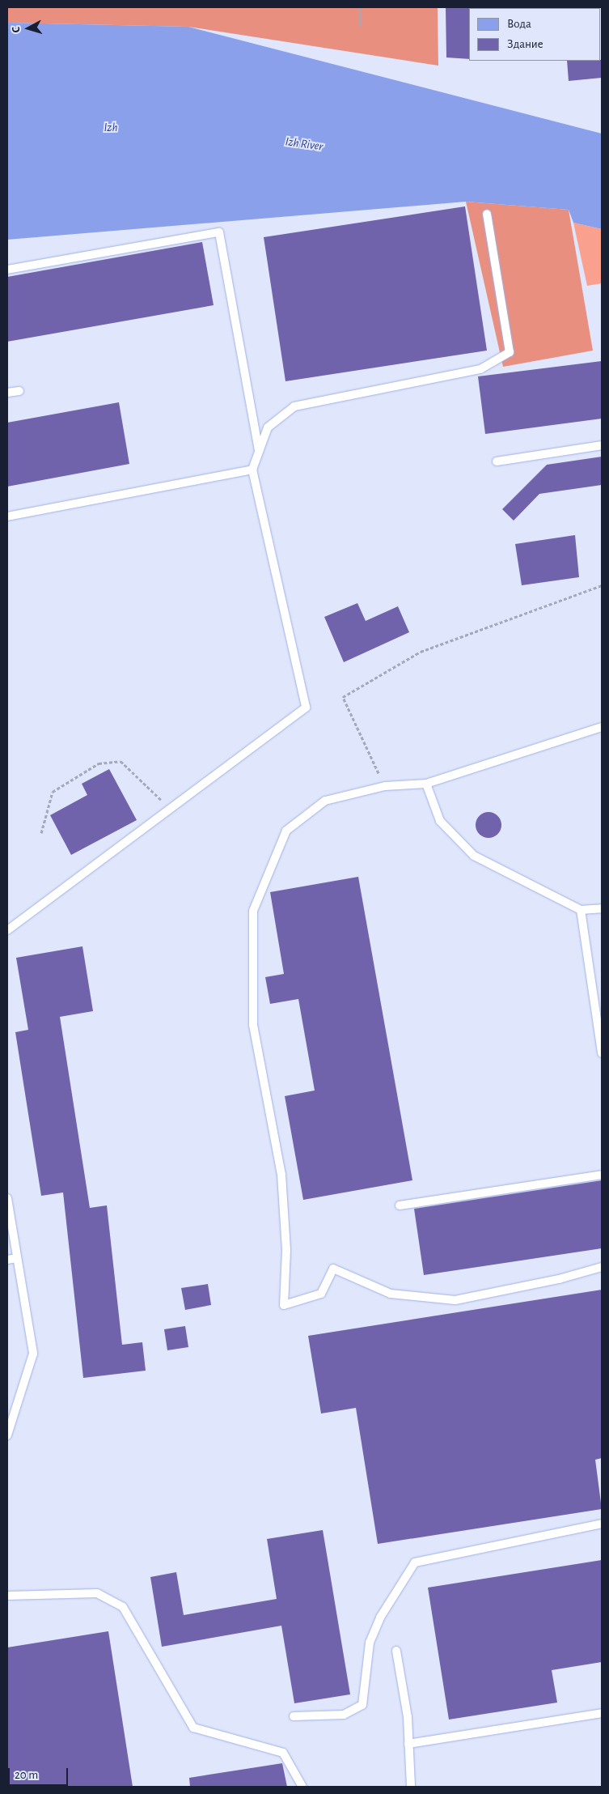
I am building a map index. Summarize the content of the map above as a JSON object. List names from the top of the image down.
{
  "water": ["Izh", "Izh River"],
  "legend": ["Вода", "Здание"],
  "scale_bar": "20 m",
  "north": "left"
}
